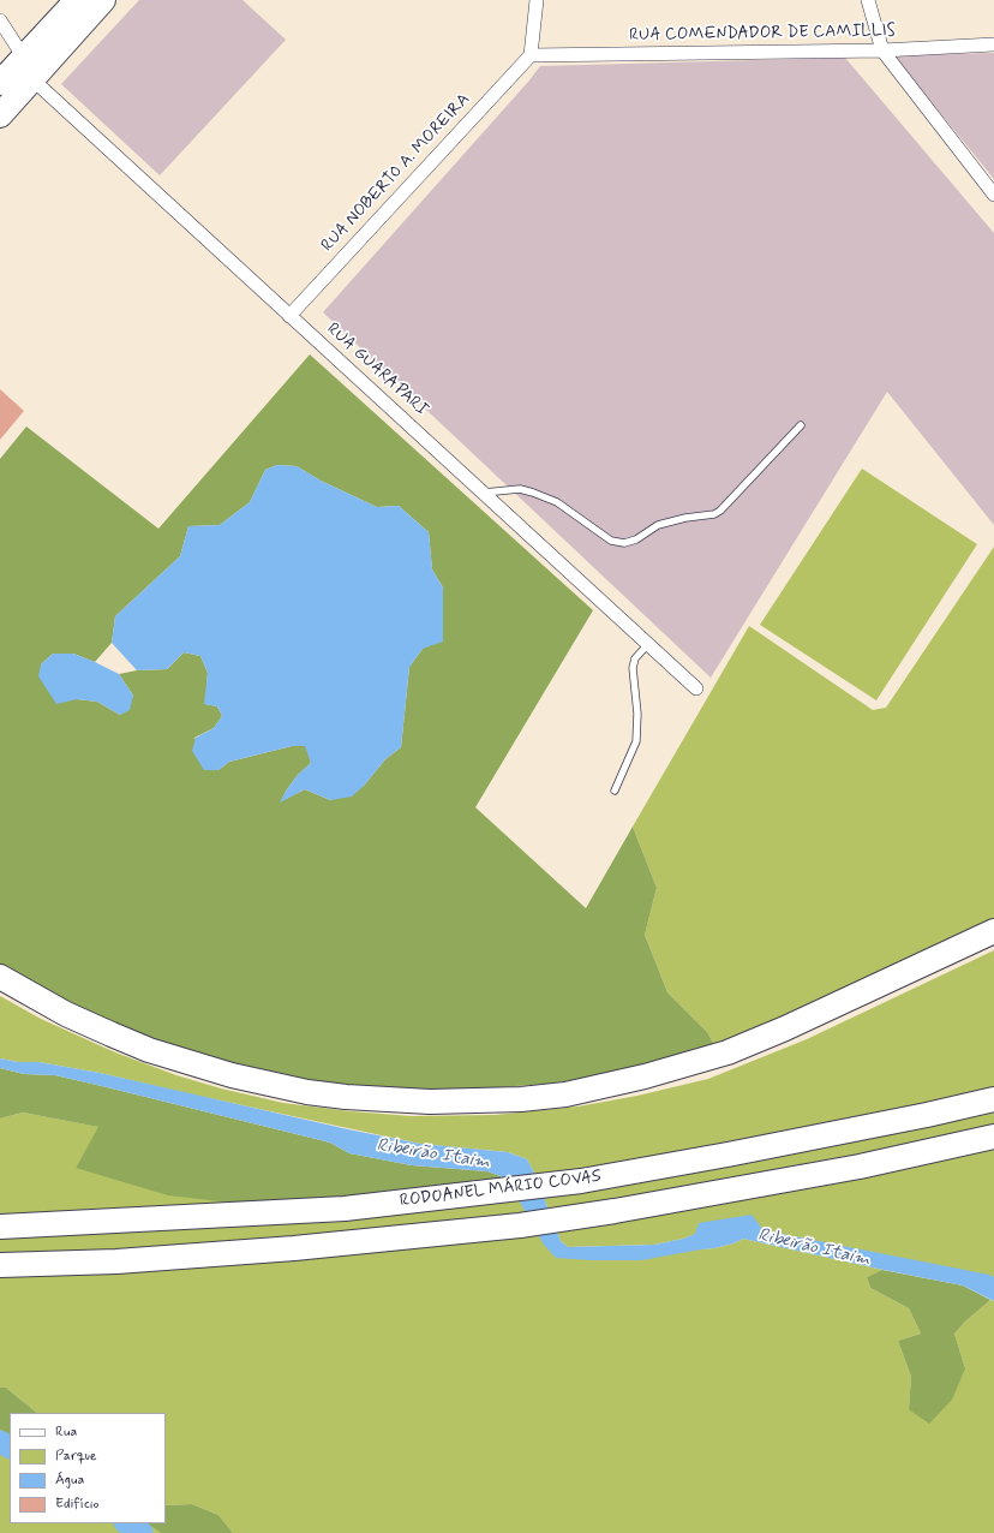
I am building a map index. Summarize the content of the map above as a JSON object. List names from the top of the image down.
{
  "streets": {
    "highway": ["RODOANEL MÁRIO COVAS"],
    "street": ["RUA COMENDADOR DE CAMILLIS", "RUA NOBERTO A. MOREIRA", "RUA GUARAPARI"]
  },
  "crossings": [
    ["RUA COMENDADOR DE CAMILLIS", "RUA NOBERTO A. MOREIRA"],
    ["RUA NOBERTO A. MOREIRA", "RUA GUARAPARI"]
  ],
  "water": ["Ribeirão Itaim"],
  "legend": [
    "Rua",
    "Parque",
    "Água",
    "Edifício"
  ]
}
